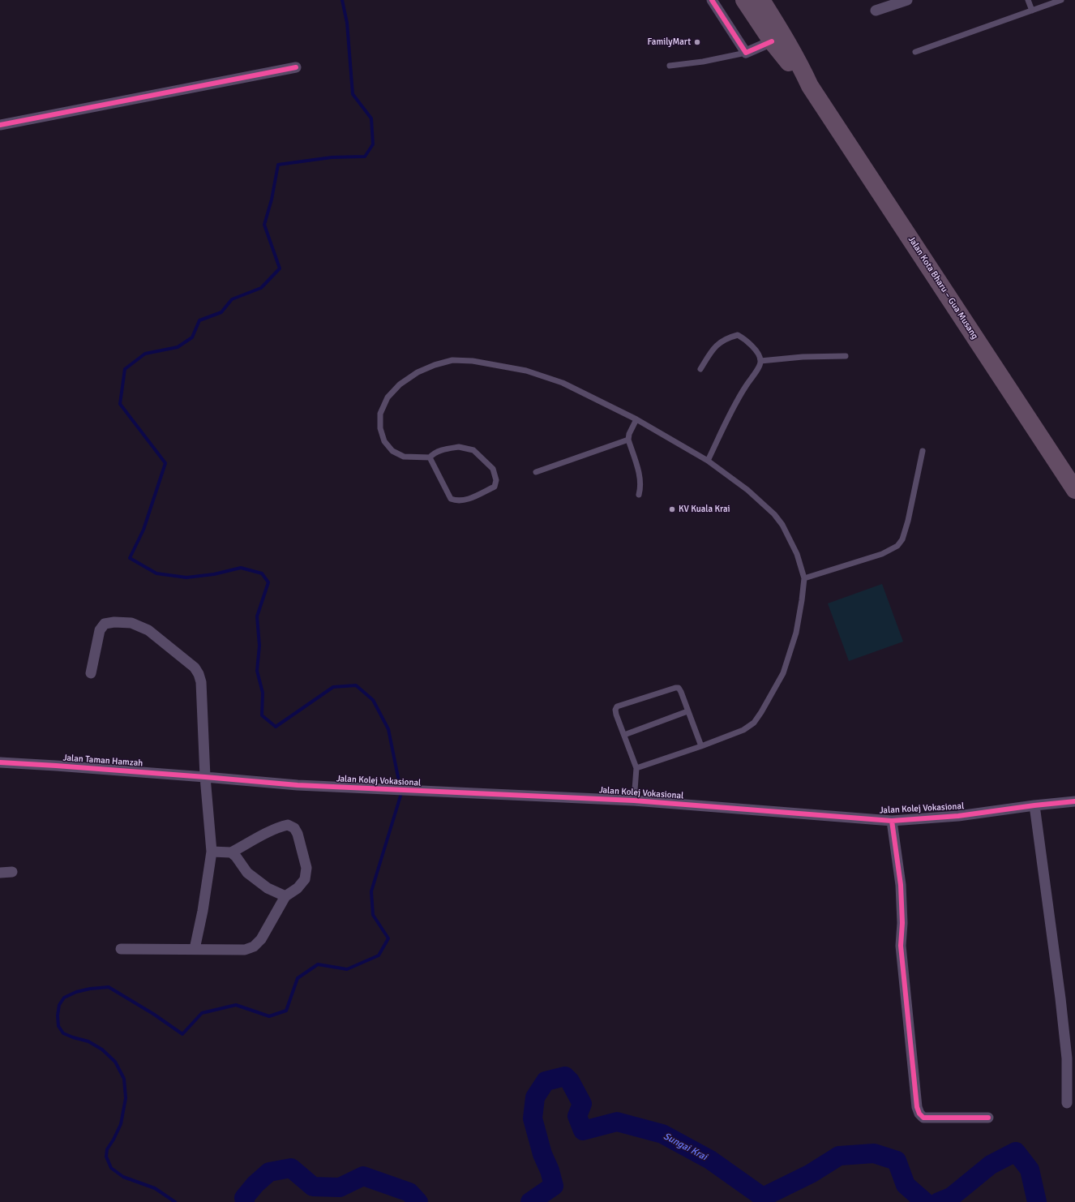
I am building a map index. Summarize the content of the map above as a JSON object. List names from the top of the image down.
{
  "streets": {
    "highway": ["Jalan Kota Bharu – Gua Musang"],
    "street": ["Jalan Taman Hamzah", "Jalan Kolej Vokasional"]
  },
  "crossings": [
    ["Jalan Taman Hamzah", "Jalan Kolej Vokasional"]
  ],
  "water": ["Sungai Krai"],
  "places": ["FamilyMart", "KV Kuala Krai"]
}
